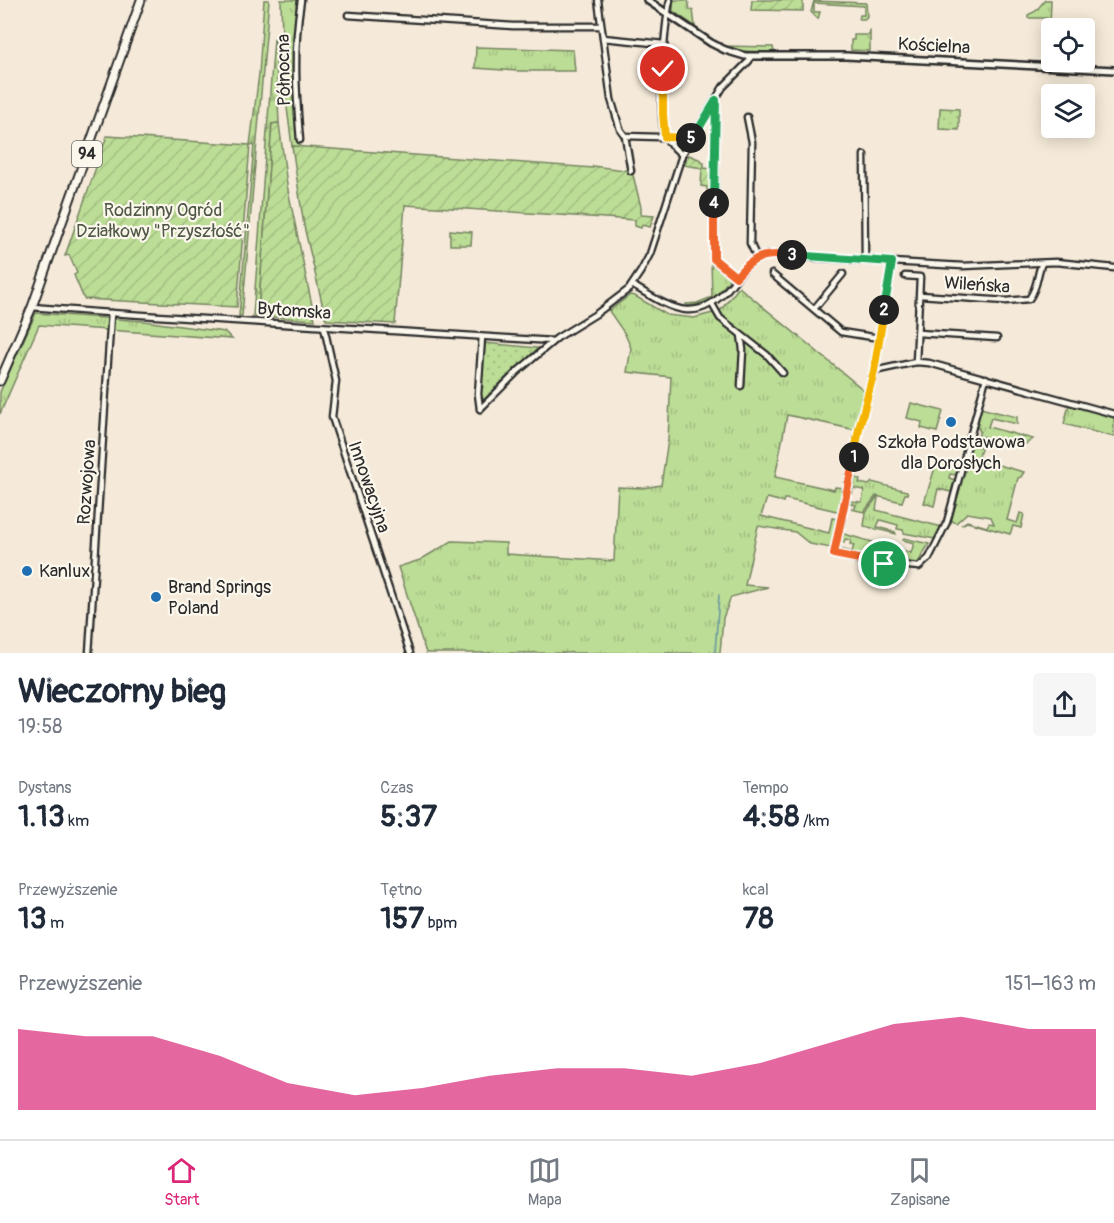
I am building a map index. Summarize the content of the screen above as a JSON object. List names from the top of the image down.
{
  "streets": {
    "main road": ["94"],
    "street": [
      "Kościelna",
      "Północna",
      "Wileńska",
      "Bytomska",
      "Rozwojowa",
      "Innowacyjna"
    ]
  },
  "crossings": [
    ["94", "Bytomska"],
    ["Bytomska", "Rozwojowa"],
    ["Bytomska", "Innowacyjna"]
  ],
  "parks": ["Rodzinny Ogród Działkowy \"Przyszłość\""],
  "places": ["Szkoła Podstawowa dla Dorosłych", "Kanlux", "Brand Springs Poland"],
  "page": {
    "pins": [
      "5",
      "4",
      "3",
      "2",
      "1"
    ],
    "heading": ["Wieczorny bieg", "19:58"],
    "stats": [
      ["Dystans", "1.13 km"],
      ["Czas", "5:37"],
      ["Tempo", "4:58 /km"],
      ["Przewyższenie", "13 m"],
      ["Tętno", "157 bpm"],
      ["kcal", "78"]
    ],
    "chart": ["Przewyższenie", "151–163 m"],
    "tabs": ["Start", "Mapa", "Zapisane"]
  }
}
